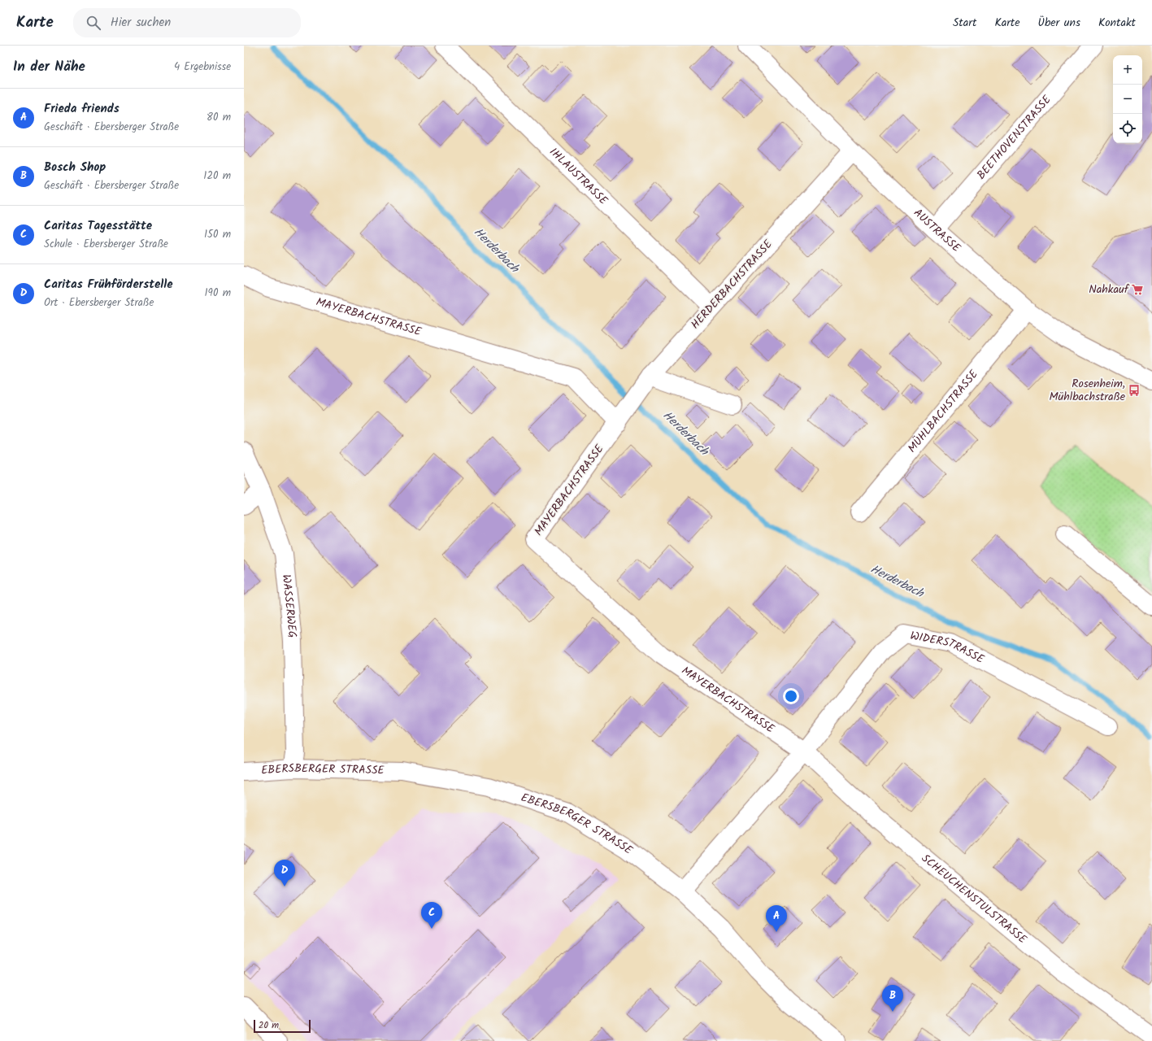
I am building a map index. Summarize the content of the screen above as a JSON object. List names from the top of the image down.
{
  "streets": {
    "street": [
      "BEETHOVENSTRASSE",
      "IHLAUSTRASSE",
      "AUSTRASSE",
      "HERDERBACHSTRASSE",
      "MAYERBACHSTRASSE",
      "MÜHLBACHSTRASSE",
      "WASSERWEG",
      "WIDERSTRASSE",
      "EBERSBERGER STRASSE",
      "SCHEUCHENSTULSTRASSE"
    ]
  },
  "crossings": [
    ["BEETHOVENSTRASSE", "AUSTRASSE"],
    ["IHLAUSTRASSE", "HERDERBACHSTRASSE"],
    ["AUSTRASSE", "HERDERBACHSTRASSE"],
    ["AUSTRASSE", "MÜHLBACHSTRASSE"],
    ["HERDERBACHSTRASSE", "MAYERBACHSTRASSE"],
    ["MAYERBACHSTRASSE", "WIDERSTRASSE"],
    ["MAYERBACHSTRASSE", "SCHEUCHENSTULSTRASSE"],
    ["WASSERWEG", "EBERSBERGER STRASSE"],
    ["WIDERSTRASSE", "SCHEUCHENSTULSTRASSE"]
  ],
  "water": ["Herderbach"],
  "places": {
    "supermarket": ["Nahkauf"],
    "bus stop": ["Rosenheim, Mühlbachstraße"]
  },
  "scale_bar": "20 m",
  "page": {
    "header": "Karte",
    "search": "Hier suchen",
    "nav": [
      "Start",
      "Karte",
      "Über uns",
      "Kontakt"
    ],
    "heading": ["In der Nähe", "4 Ergebnisse"],
    "map_buttons": ["+", "−"],
    "list": [
      {
        "mark": "A",
        "name": "Frieda friends",
        "note": "Geschäft · Ebersberger Straße",
        "value": "80 m"
      },
      {
        "mark": "B",
        "name": "Bosch Shop",
        "note": "Geschäft · Ebersberger Straße",
        "value": "120 m"
      },
      {
        "mark": "C",
        "name": "Caritas Tagesstätte",
        "note": "Schule · Ebersberger Straße",
        "value": "150 m"
      },
      {
        "mark": "D",
        "name": "Caritas Frühförderstelle",
        "note": "Ort · Ebersberger Straße",
        "value": "190 m"
      }
    ],
    "pins": [
      "D",
      "C",
      "A",
      "B"
    ],
    "scale": "20 m"
  }
}
